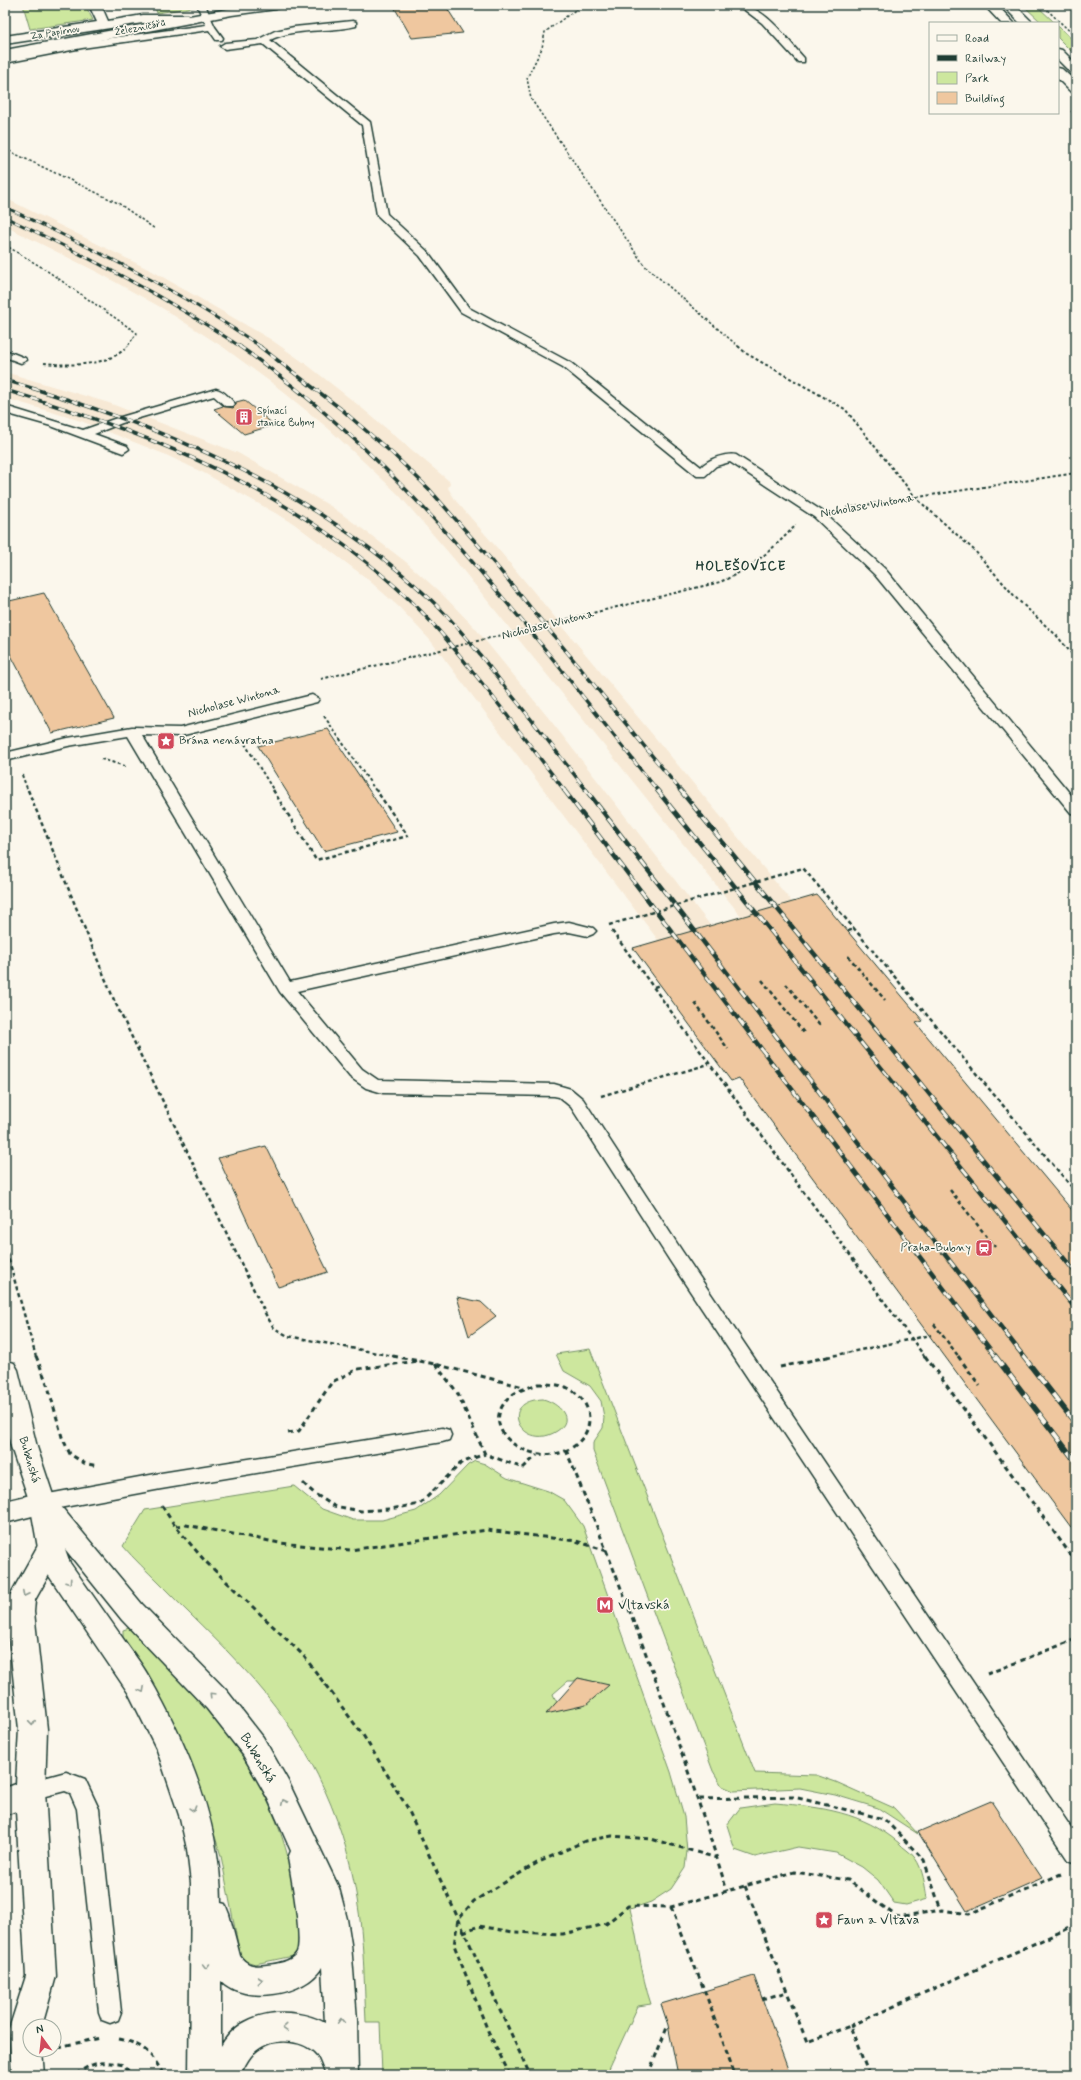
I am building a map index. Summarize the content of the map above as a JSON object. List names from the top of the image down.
{
  "streets": {
    "main road": ["Železničářů", "Za Papírnou", "Bubenská"],
    "path": ["Nicholase Wintona"]
  },
  "crossings": [
    ["Železničářů", "Za Papírnou"]
  ],
  "districts": ["HOLEŠOVICE"],
  "places": {
    "building": ["Spínací stanice Bubny"],
    "place": ["Brána nenávratna", "Faun a Vltava"],
    "station": ["Praha-Bubny"],
    "metro station": ["Vltavská"]
  },
  "legend": [
    "Road",
    "Railway",
    "Park",
    "Building"
  ],
  "north": "top"
}
